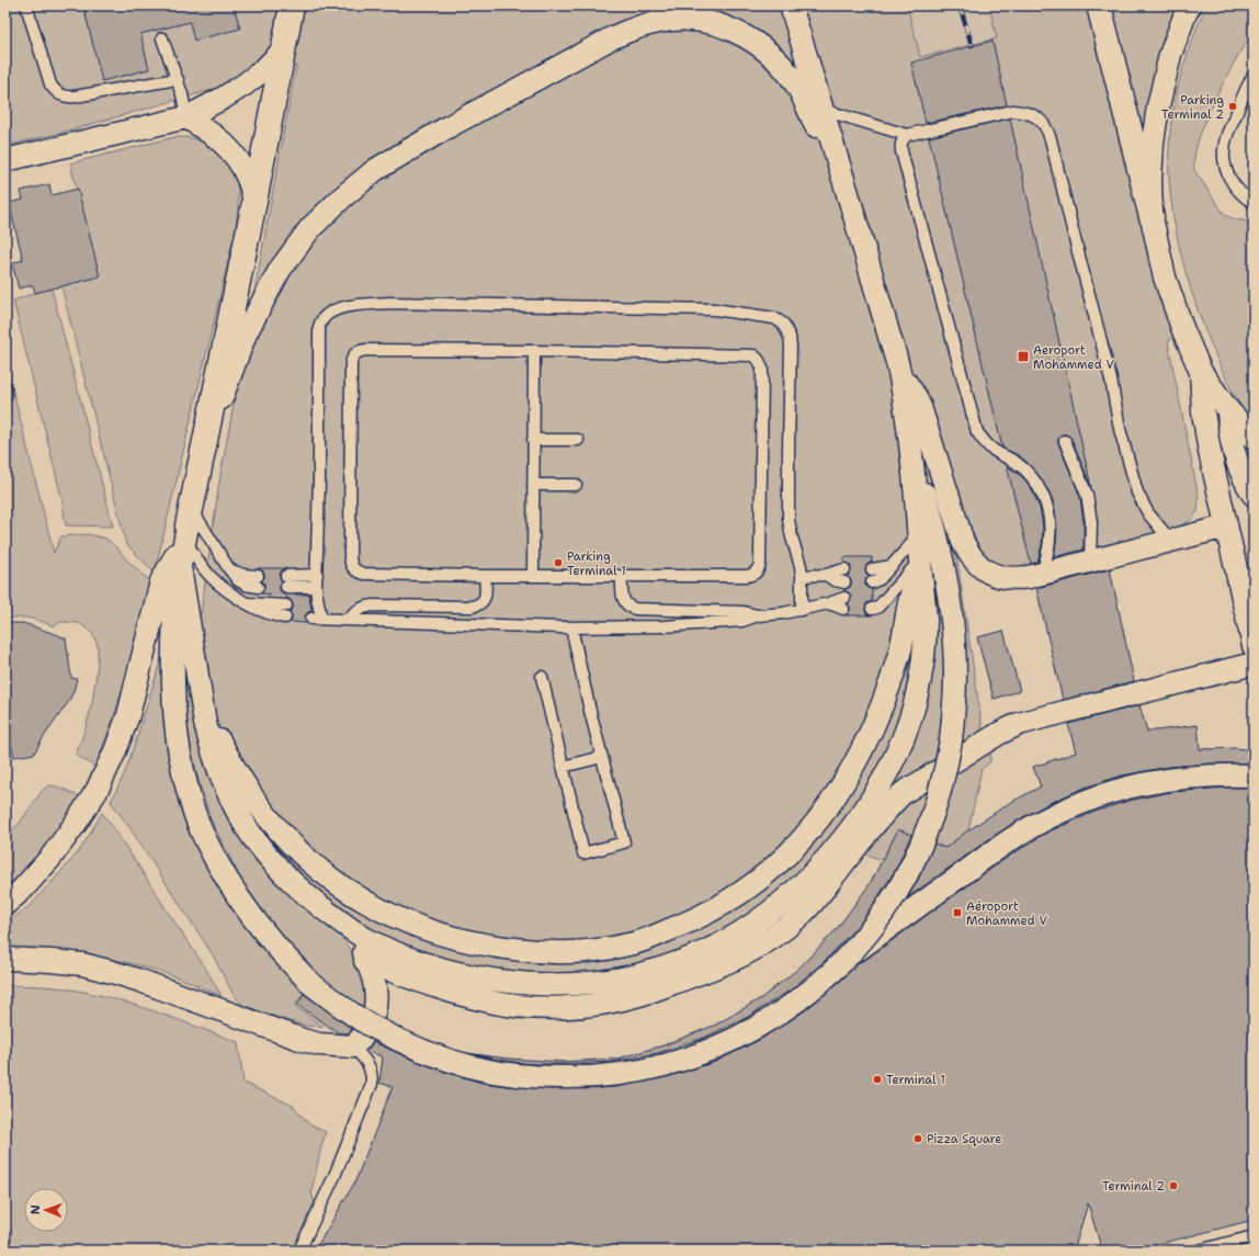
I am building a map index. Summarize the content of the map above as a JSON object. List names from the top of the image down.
{
  "places": {
    "other": [
      "Parking Terminal 2",
      "Parking Terminal 1",
      "Terminal 1",
      "Pizza Square",
      "Terminal 2"
    ],
    "transit": ["Aeroport Mohammed V", "Aéroport Mohammed V"]
  },
  "north": "left"
}
